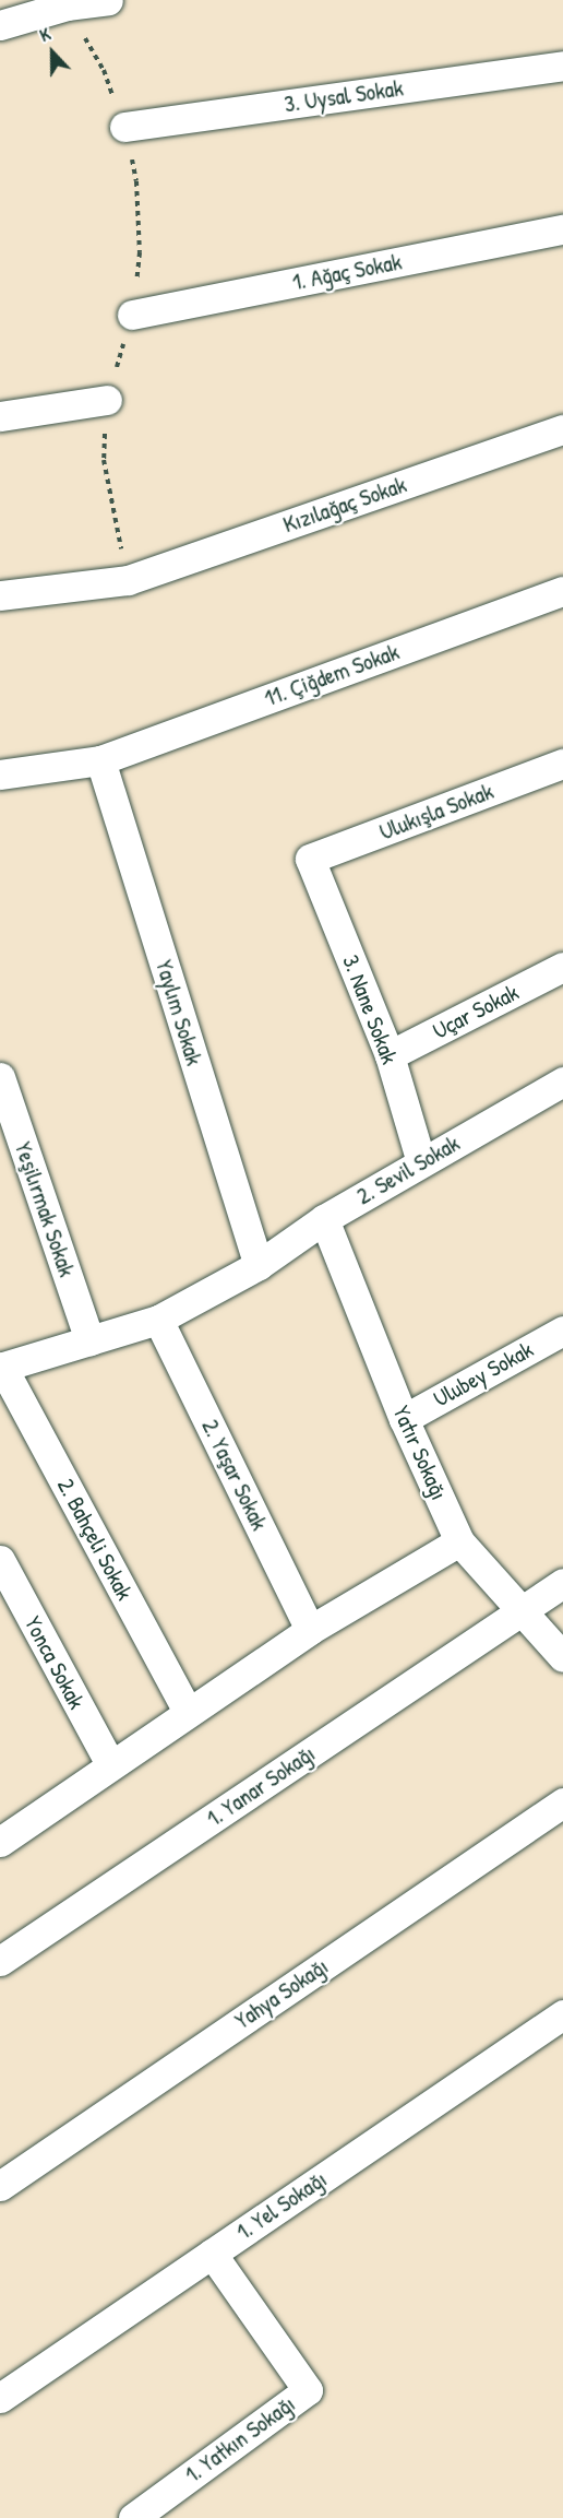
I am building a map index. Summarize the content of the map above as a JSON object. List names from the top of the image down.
{
  "streets": {
    "street": [
      "3. Uysal Sokak",
      "1. Ağaç Sokak",
      "Kızılağaç Sokak",
      "11. Çiğdem Sokak",
      "Ulukışla Sokak",
      "3. Nane Sokak",
      "Uçar Sokak",
      "Yaylım Sokak",
      "2. Sevil Sokak",
      "Yeşilırmak Sokak",
      "Ulubey Sokak",
      "Yatır Sokağı",
      "2. Yaşar Sokak",
      "2. Bahçeli Sokak",
      "Yonca Sokak",
      "1. Yanar Sokağı",
      "Yahya Sokağı",
      "1. Yel Sokağı",
      "1. Yatkın Sokağı"
    ]
  },
  "crossings": [
    ["11. Çiğdem Sokak", "Yaylım Sokak"],
    ["Ulukışla Sokak", "3. Nane Sokak"],
    ["3. Nane Sokak", "Uçar Sokak"],
    ["3. Nane Sokak", "2. Sevil Sokak"],
    ["Yaylım Sokak", "2. Sevil Sokak"],
    ["Yaylım Sokak", "2. Bahçeli Sokak"],
    ["2. Sevil Sokak", "Yatır Sokağı"],
    ["2. Sevil Sokak", "2. Bahçeli Sokak"],
    ["Yeşilırmak Sokak", "2. Bahçeli Sokak"],
    ["Ulubey Sokak", "Yatır Sokağı"],
    ["Yatır Sokağı", "1. Yanar Sokağı"],
    ["2. Yaşar Sokak", "2. Bahçeli Sokak"],
    ["1. Yel Sokağı", "1. Yatkın Sokağı"]
  ],
  "north": "top"
}
